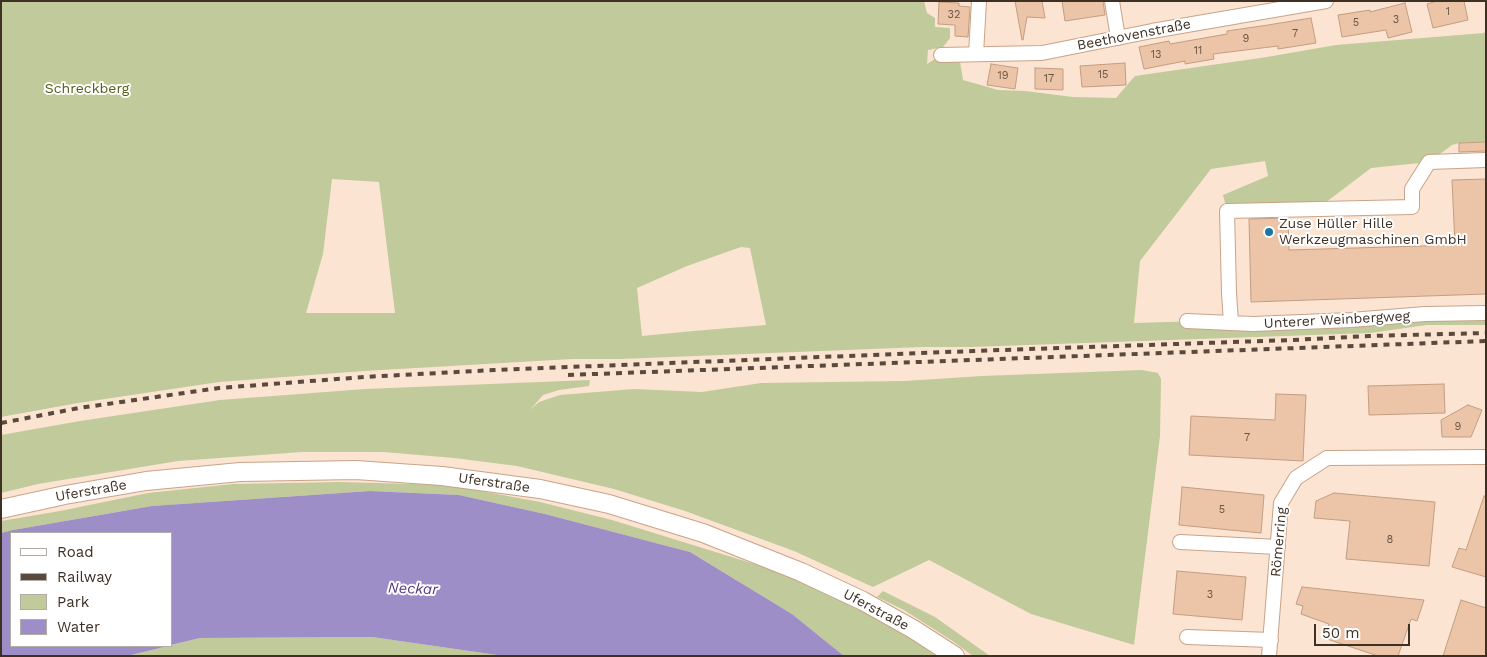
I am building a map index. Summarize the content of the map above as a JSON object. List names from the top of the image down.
{
  "streets": {
    "main road": ["Uferstraße"],
    "street": ["Beethovenstraße", "Unterer Weinbergweg", "Römerring"]
  },
  "water": ["Neckar"],
  "parks": ["Schreckberg"],
  "places": ["Zuse Hüller Hille Werkzeugmaschinen GmbH"],
  "house_numbers": [
    "1",
    "32",
    "3",
    "5",
    "7",
    "9",
    "11",
    "13",
    "15",
    "19",
    "17",
    "9",
    "7",
    "5",
    "8",
    "3"
  ],
  "legend": [
    "Road",
    "Railway",
    "Park",
    "Water"
  ],
  "scale_bar": "50 m"
}
